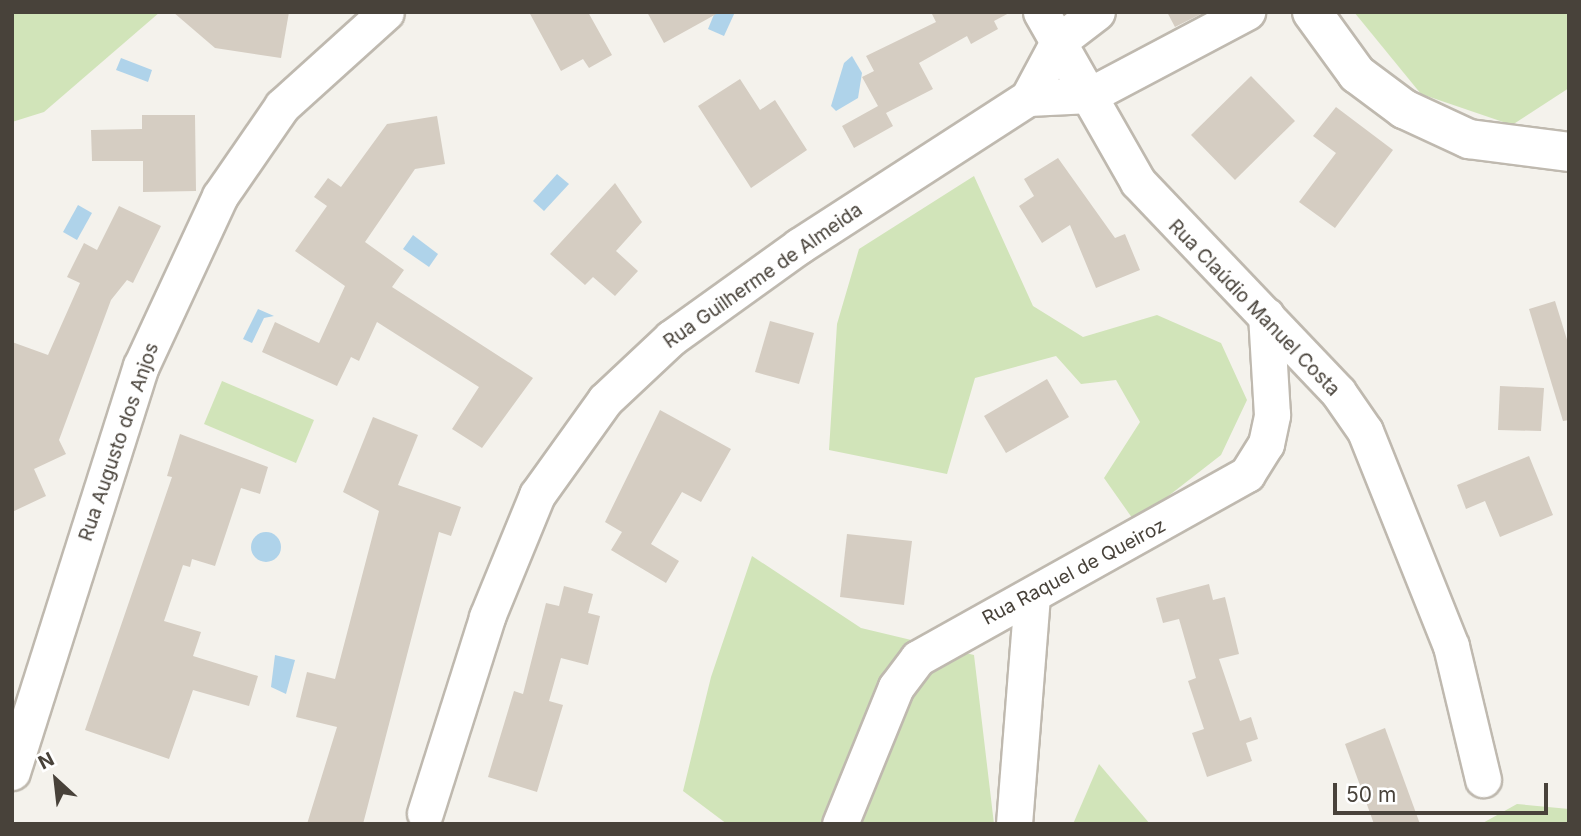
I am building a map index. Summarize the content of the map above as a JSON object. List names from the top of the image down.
{
  "streets": {
    "street": [
      "Rua Guilherme de Almeida",
      "Rua Claúdio Manuel Costa",
      "Rua Augusto dos Anjos",
      "Rua Raquel de Queiroz"
    ]
  },
  "crossings": [
    ["Rua Guilherme de Almeida", "Rua Claúdio Manuel Costa"],
    ["Rua Claúdio Manuel Costa", "Rua Raquel de Queiroz"]
  ],
  "scale_bar": "50 m",
  "north": "top left"
}
